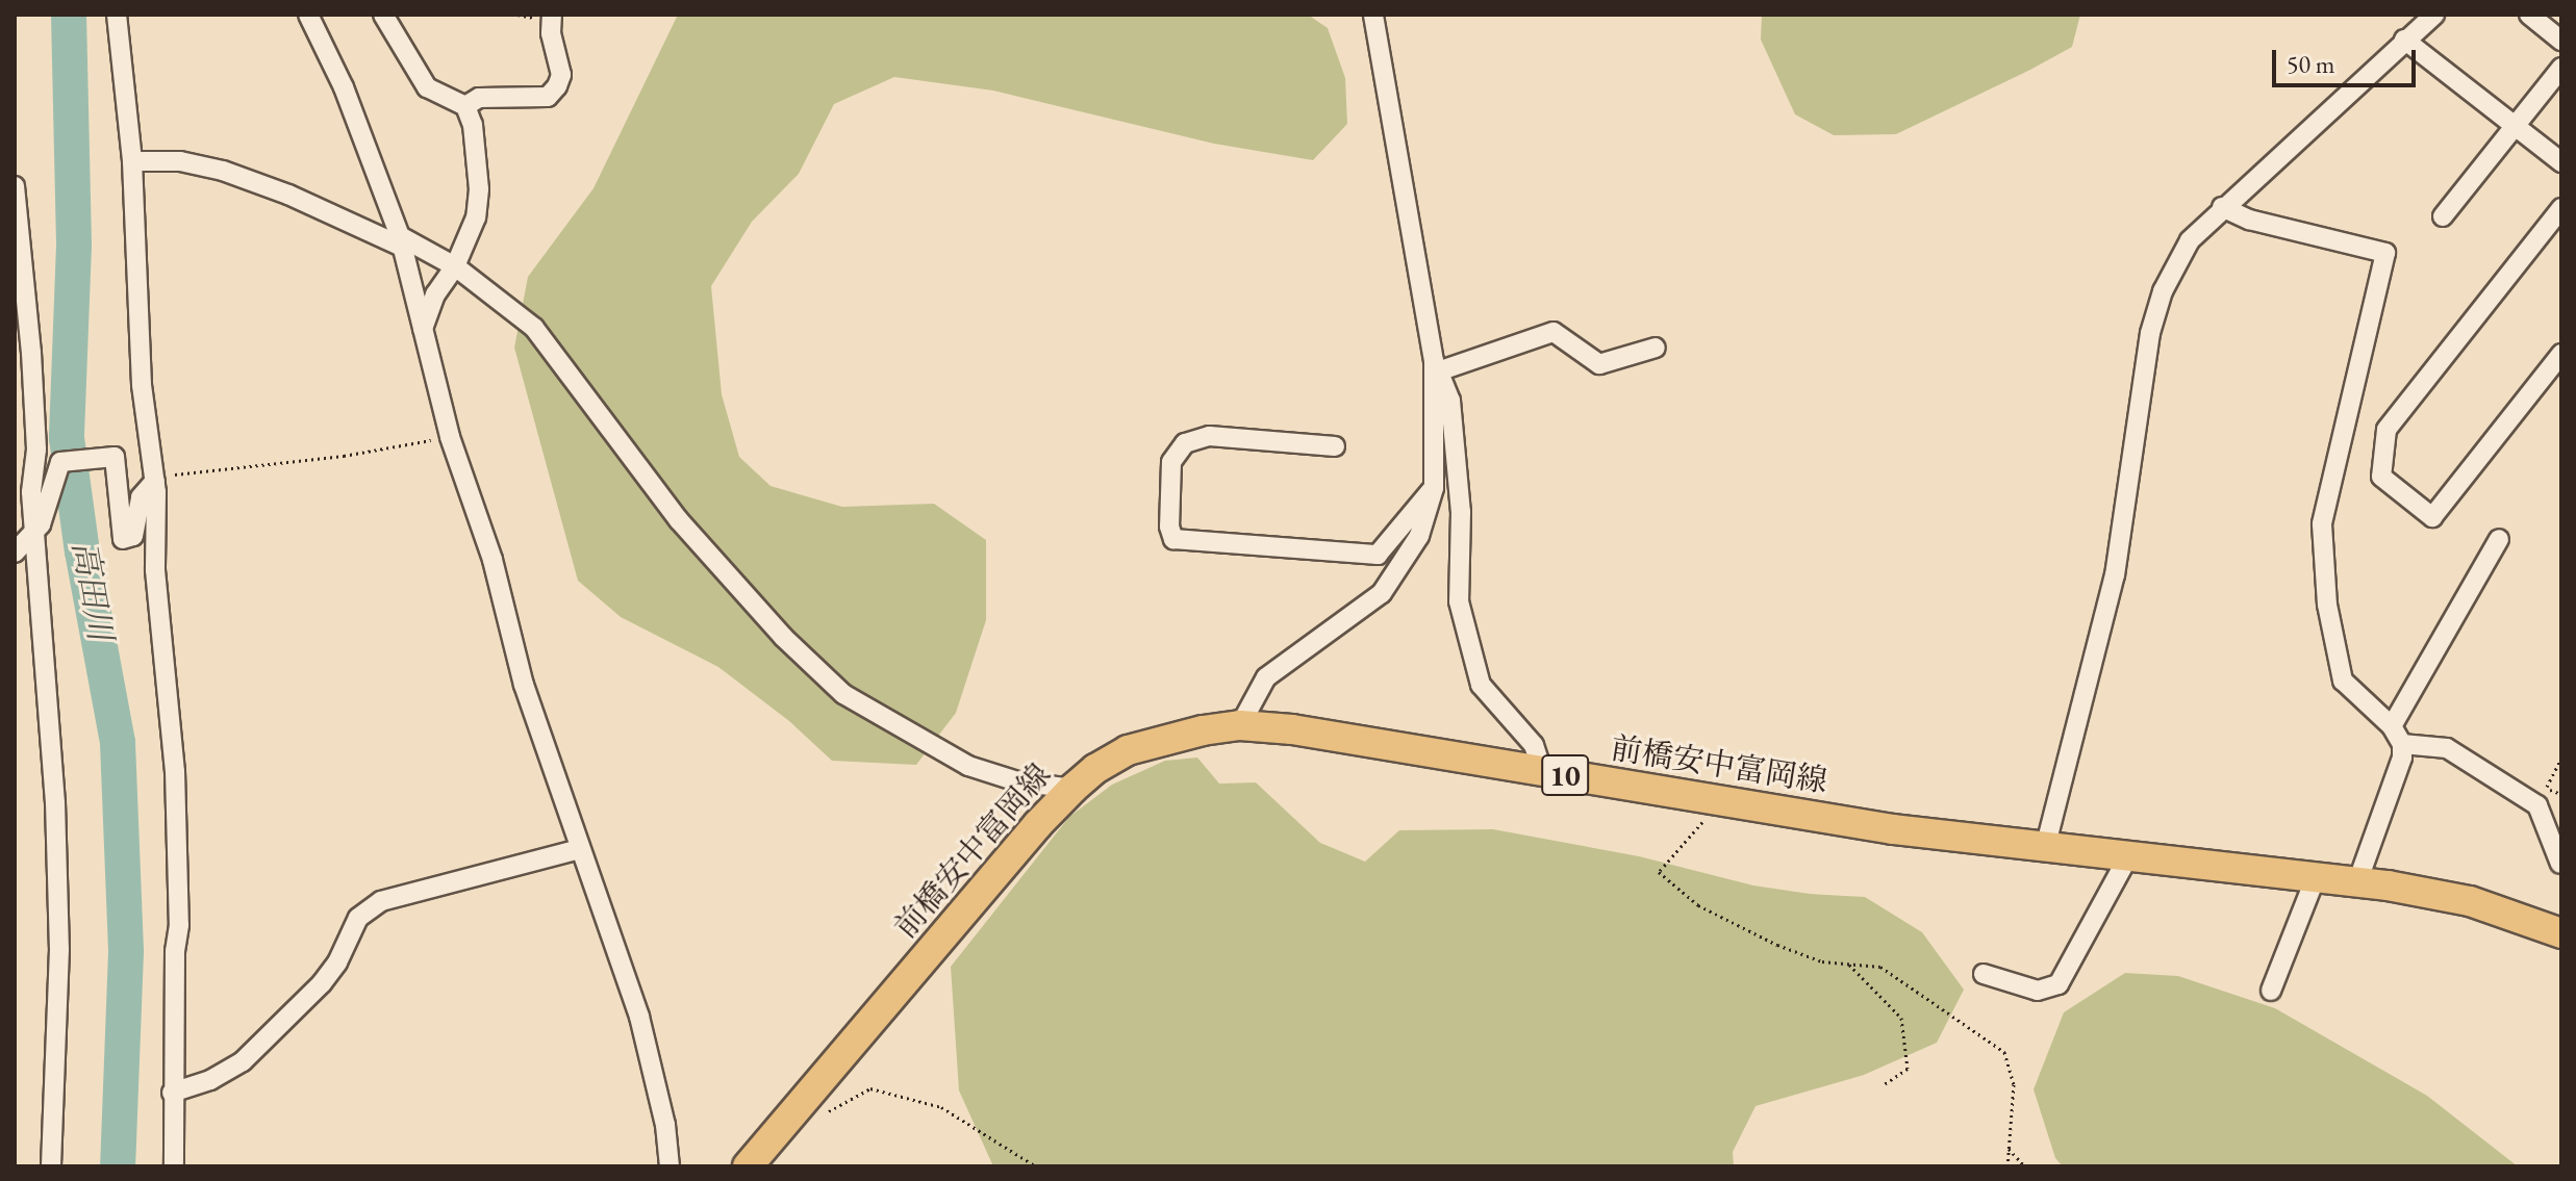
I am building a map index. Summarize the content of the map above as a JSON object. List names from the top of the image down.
{
  "streets": {
    "main road": ["前橋安中富岡線", "10"]
  },
  "water": ["高田川"],
  "scale_bar": "50 m"
}
